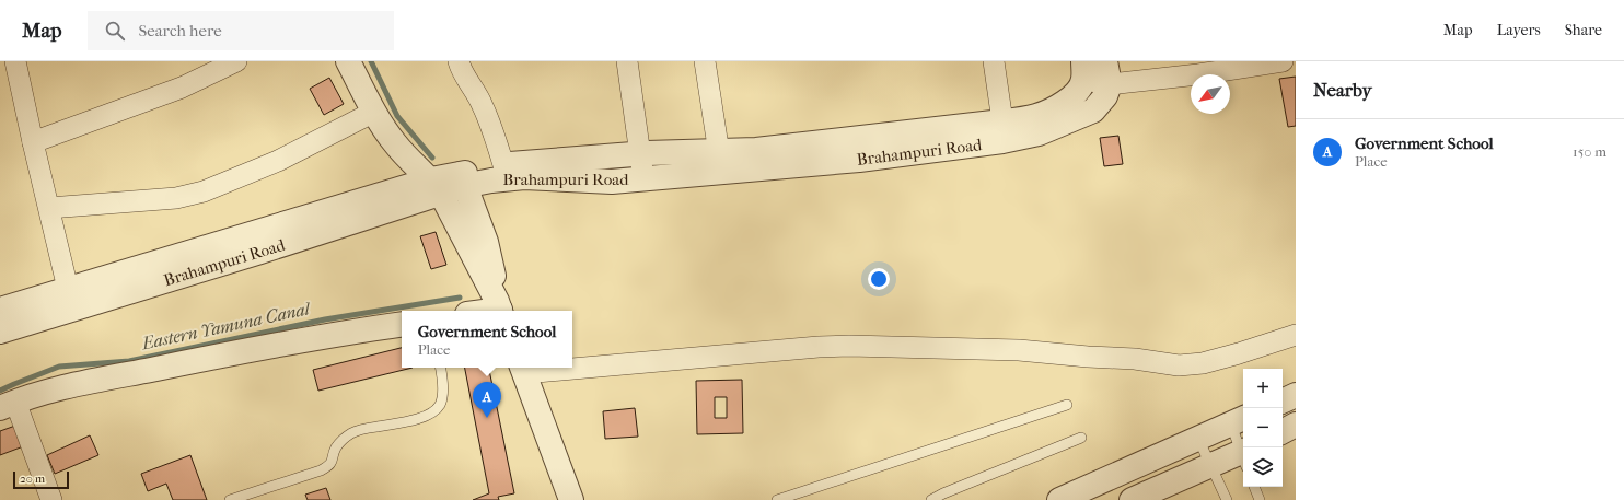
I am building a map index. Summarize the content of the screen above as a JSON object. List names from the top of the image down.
{
  "streets": {
    "street": ["Brahampuri Road"]
  },
  "water": ["Eastern Yamuna Canal"],
  "scale_bar": "20 m",
  "north": "bottom left",
  "page": {
    "header": "Map",
    "search": "Search here",
    "nav": ["Map", "Layers", "Share"],
    "heading": "Nearby",
    "list": [
      {
        "mark": "A",
        "name": "Government School",
        "note": "Place",
        "value": "150 m"
      }
    ],
    "popup": ["Government School", "Place"],
    "map_buttons": ["+", "−"],
    "pins": "A",
    "scale": "20 m"
  }
}
